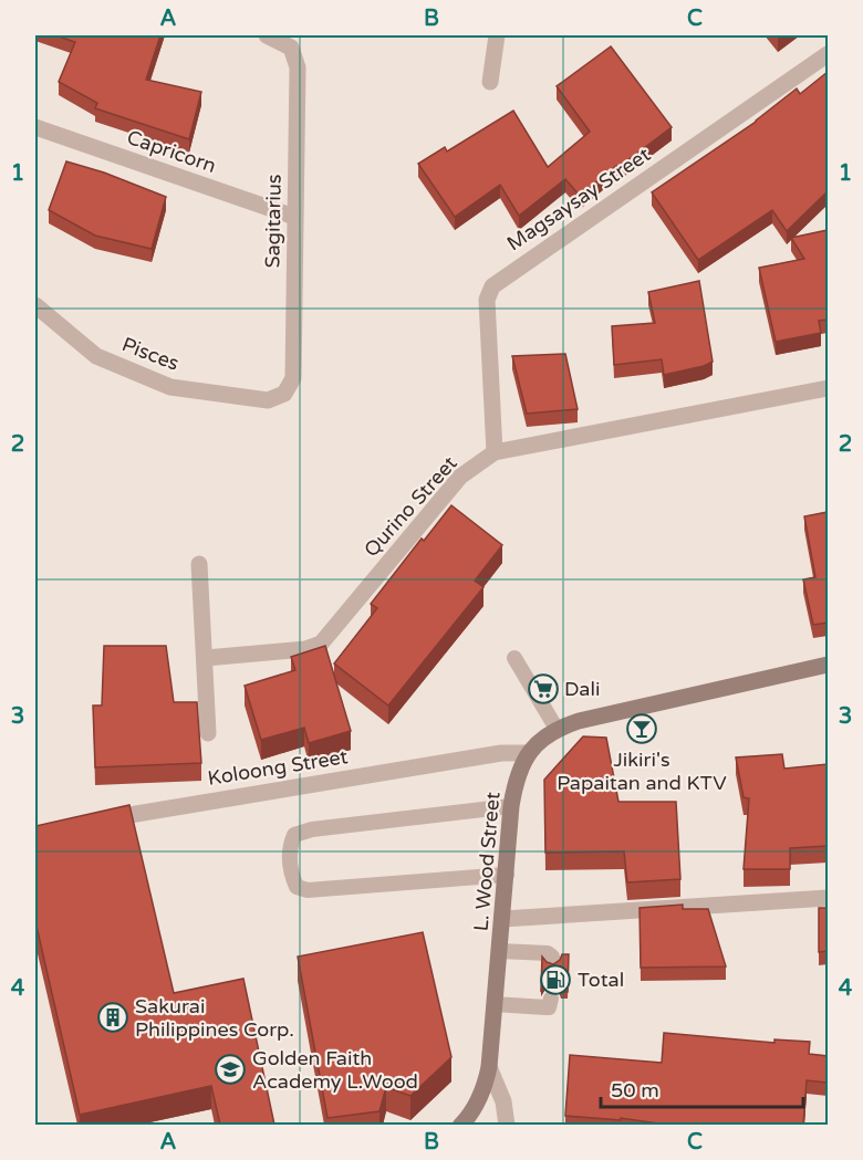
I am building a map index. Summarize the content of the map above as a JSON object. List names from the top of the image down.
{
  "streets": {
    "main road": ["L. Wood Street"],
    "street": [
      "Capricorn",
      "Magsaysay Street",
      "Sagitarius",
      "Pisces",
      "Qurino Street",
      "Koloong Street"
    ]
  },
  "crossings": [
    ["Capricorn", "Sagitarius"],
    ["Magsaysay Street", "Qurino Street"],
    ["Sagitarius", "Pisces"],
    ["Koloong Street", "L. Wood Street"]
  ],
  "places": {
    "supermarket": ["Dali"],
    "bar": ["Jikiri's Papaitan and KTV"],
    "fuel station": ["Total"],
    "building": ["Sakurai Philippines Corp."],
    "school or university": ["Golden Faith Academy L.Wood"]
  },
  "scale_bar": "50 m",
  "grid": {
    "columns": ["A", "B", "C"],
    "rows": [
      "1",
      "2",
      "3",
      "4"
    ]
  }
}
